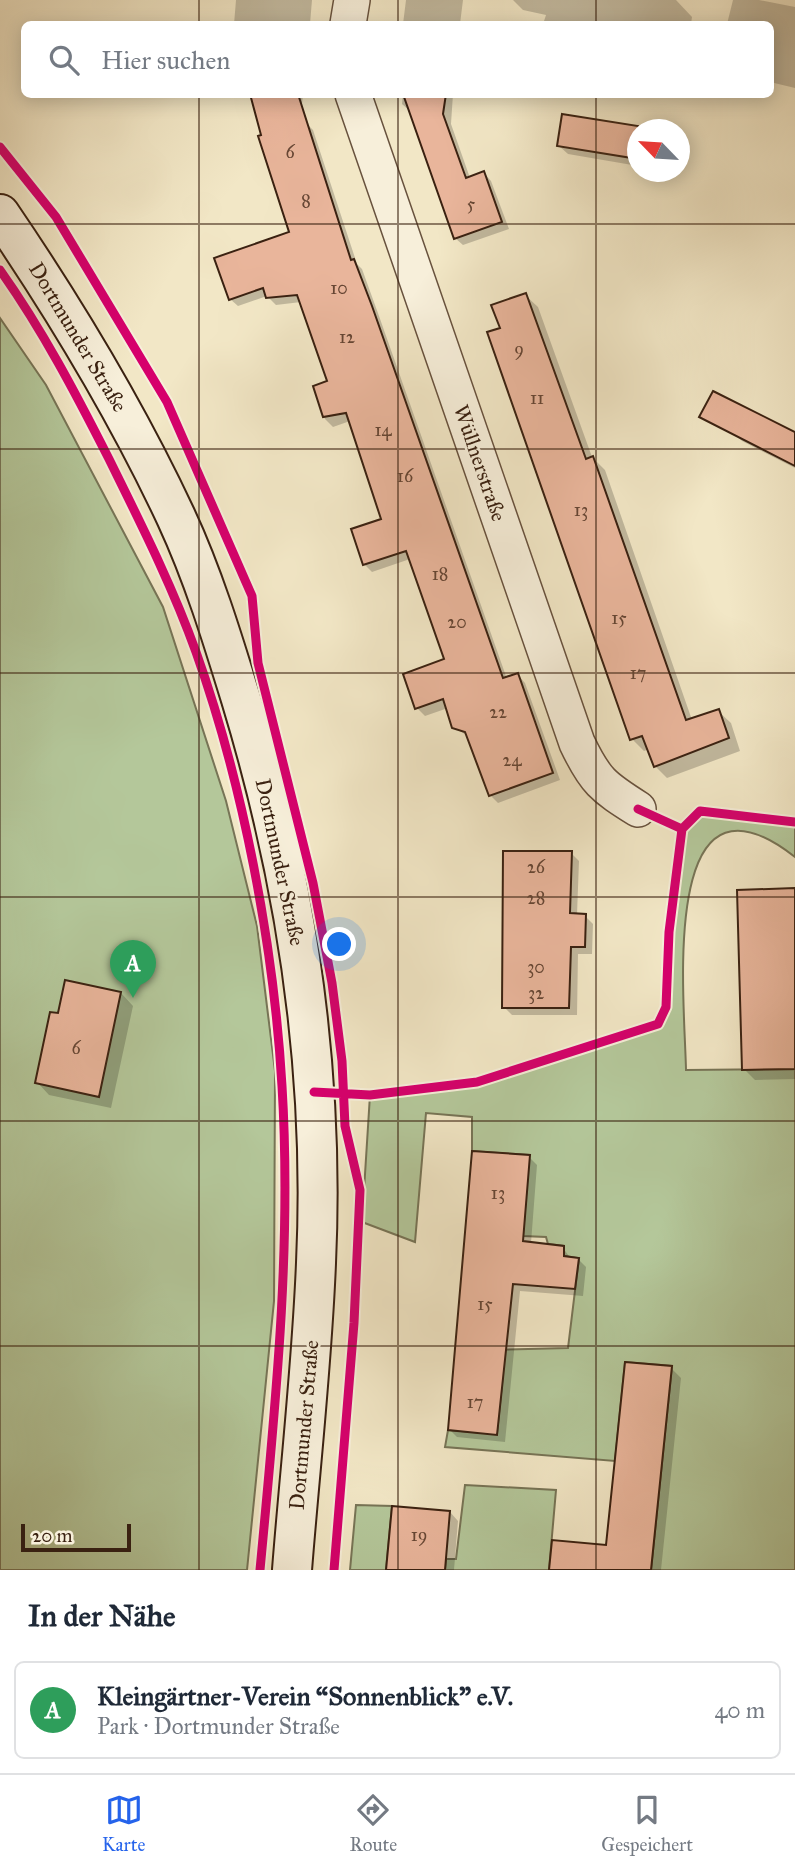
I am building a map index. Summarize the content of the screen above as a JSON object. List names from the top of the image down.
{
  "streets": {
    "main road": ["Dortmunder Straße"],
    "street": ["Wüllnerstraße"]
  },
  "house_numbers": [
    "6",
    "8",
    "5",
    "10",
    "12",
    "9",
    "11",
    "14",
    "16",
    "13",
    "18",
    "15",
    "20",
    "17",
    "22",
    "24",
    "26",
    "28",
    "30",
    "32",
    "6",
    "13",
    "15",
    "17",
    "19"
  ],
  "scale_bar": "20 m",
  "north": "top left",
  "page": {
    "search": "Hier suchen",
    "pins": "A",
    "scale": "20 m",
    "heading": "In der Nähe",
    "list": [
      {
        "mark": "A",
        "name": "Kleingärtner-Verein “Sonnenblick” e.V.",
        "note": "Park · Dortmunder Straße",
        "value": "40 m"
      }
    ],
    "nav": ["Karte", "Route", "Gespeichert"]
  }
}
